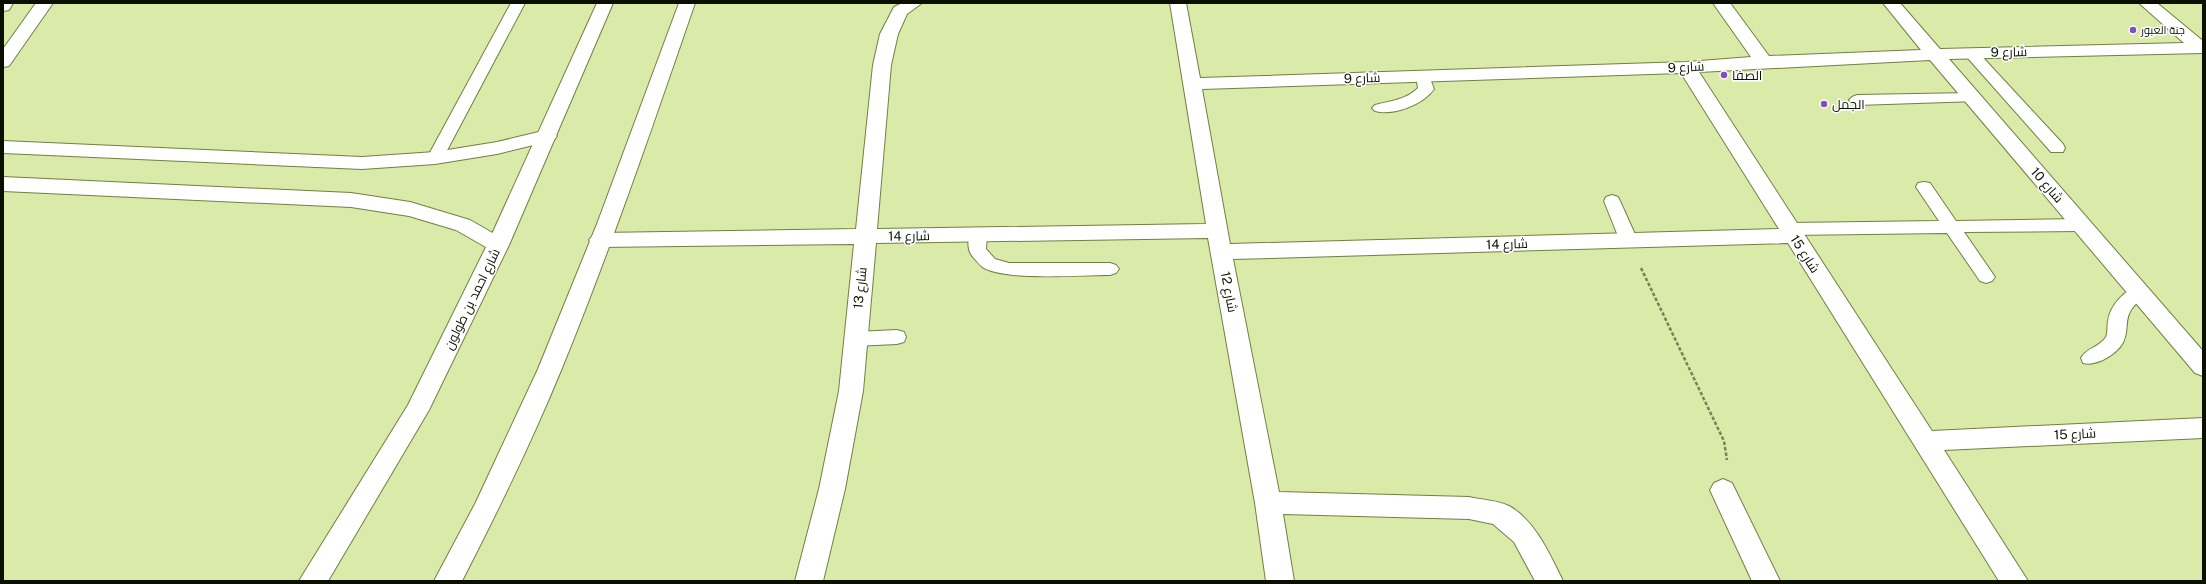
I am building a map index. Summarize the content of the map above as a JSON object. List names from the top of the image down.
{
  "streets": {
    "street": [
      "شارع 9",
      "شارع 10",
      "شارع 14",
      "شارع 15",
      "شارع 13",
      "شارع 12",
      "شارع احمد بن طولون"
    ]
  },
  "crossings": [
    ["شارع 9", "شارع 10"],
    ["شارع 9", "شارع 15"],
    ["شارع 9", "شارع 12"],
    ["شارع 14", "شارع 15"],
    ["شارع 14", "شارع 13"],
    ["شارع 14", "شارع 12"]
  ],
  "places": ["جنة العبور", "الصفا", "الجمل"]
}
